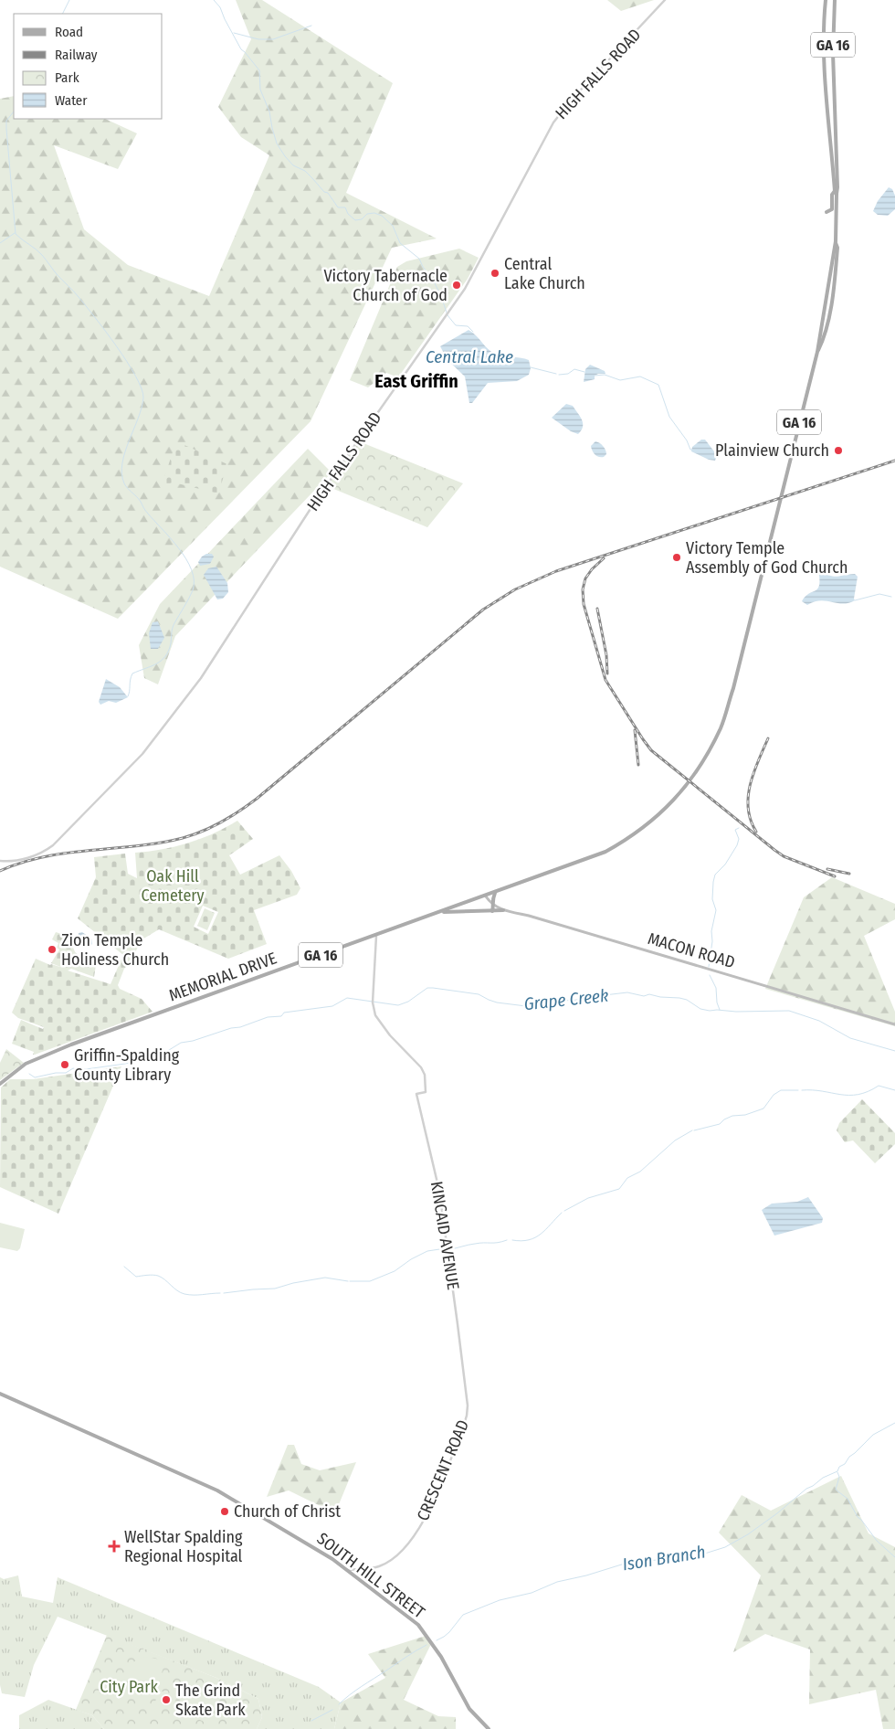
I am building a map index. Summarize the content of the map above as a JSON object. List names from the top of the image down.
{
  "streets": {
    "main road": [
      "GA 16",
      "MACON ROAD",
      "MEMORIAL DRIVE",
      "SOUTH HILL STREET"
    ],
    "street": ["HIGH FALLS ROAD", "KINCAID AVENUE", "CRESCENT ROAD"]
  },
  "crossings": [
    ["GA 16", "MEMORIAL DRIVE"],
    ["MEMORIAL DRIVE", "KINCAID AVENUE"],
    ["KINCAID AVENUE", "CRESCENT ROAD"],
    ["CRESCENT ROAD", "SOUTH HILL STREET"]
  ],
  "districts": ["East Griffin"],
  "water": ["Central Lake", "Grape Creek", "Ison Branch"],
  "parks": ["Oak Hill Cemetery", "City Park"],
  "places": {
    "other": [
      "Central Lake Church",
      "Victory Tabernacle Church of God",
      "Plainview Church",
      "Victory Temple Assembly of God Church",
      "Zion Temple Holiness Church",
      "Griffin-Spalding County Library",
      "Church of Christ",
      "The Grind Skate Park"
    ],
    "health": ["WellStar Spalding Regional Hospital"]
  },
  "legend": [
    "Road",
    "Railway",
    "Park",
    "Water"
  ]
}
